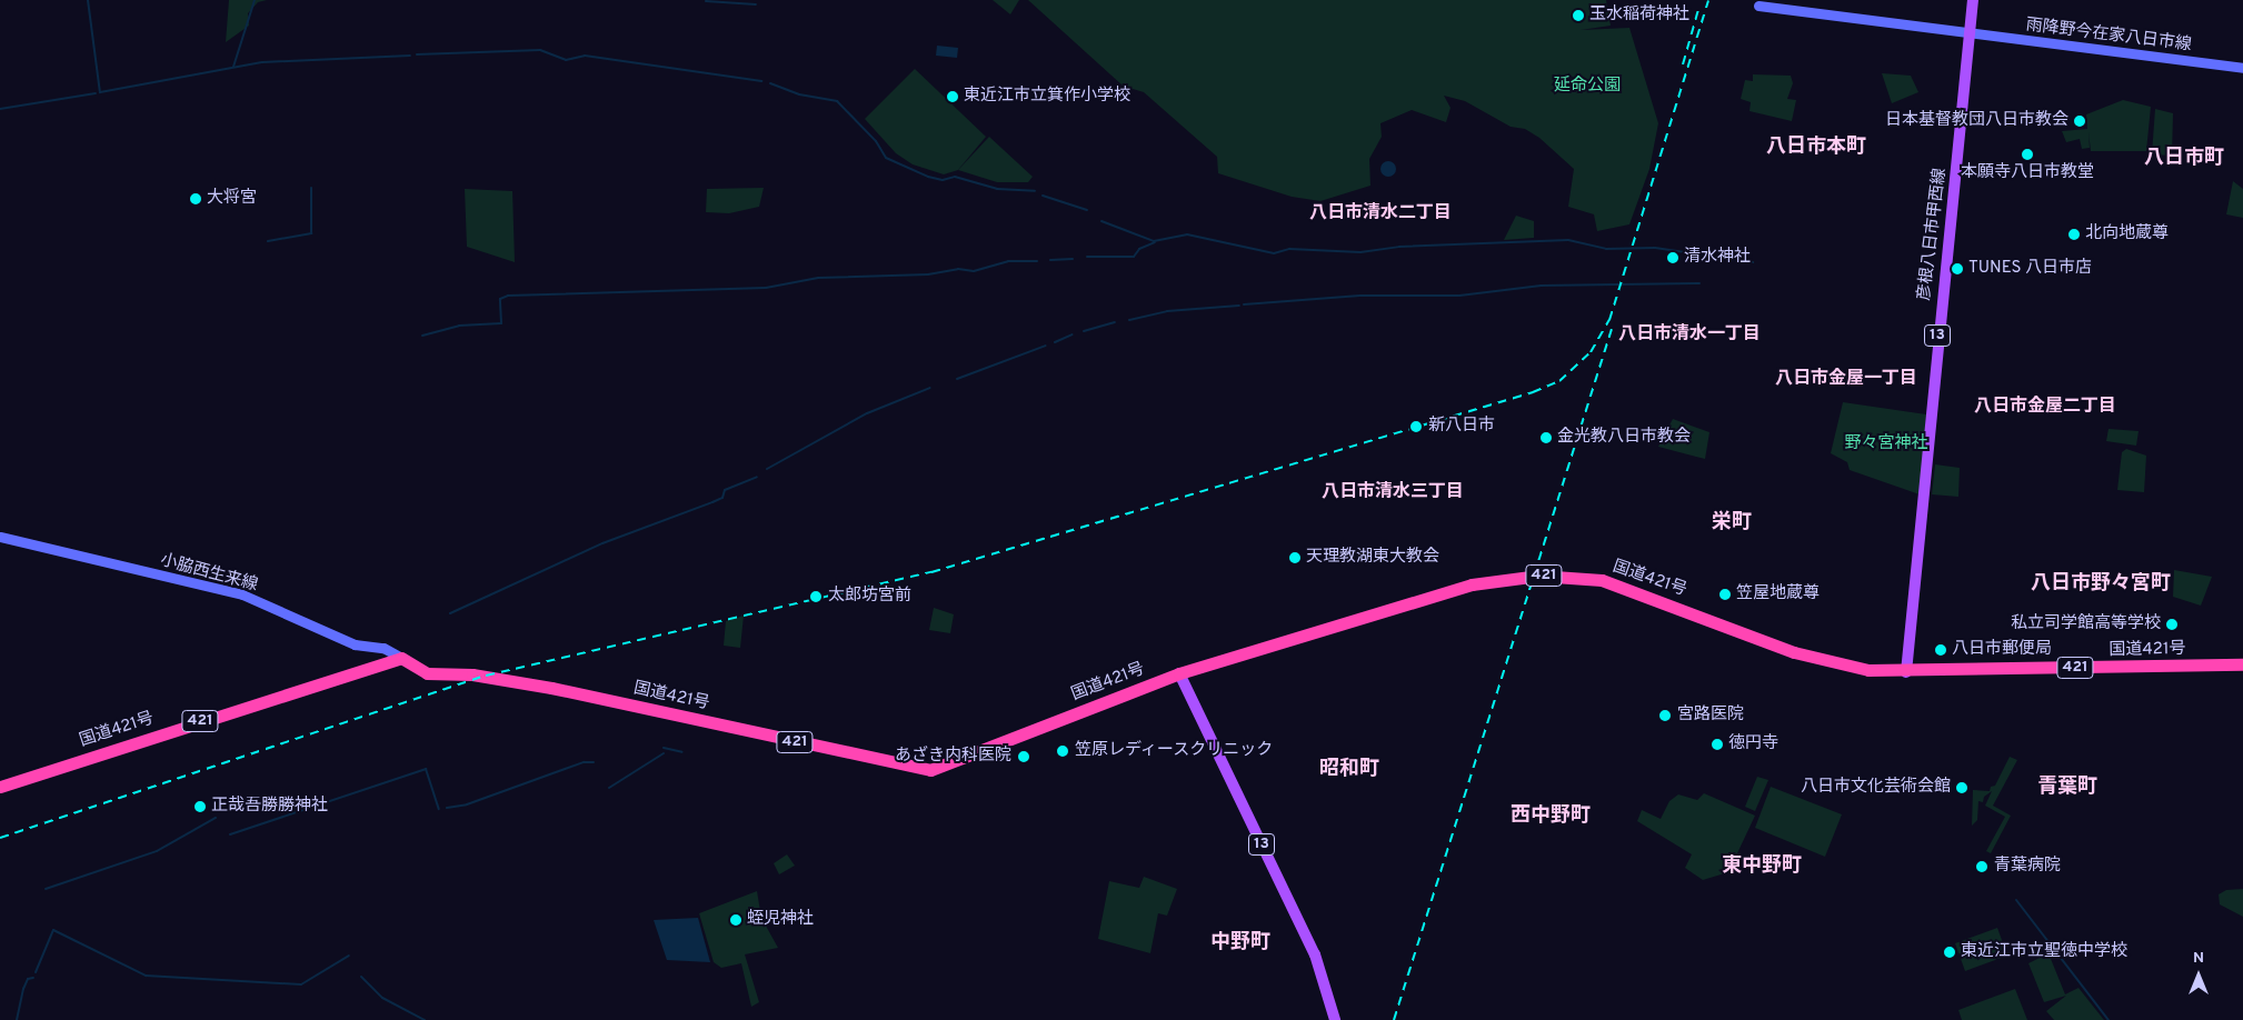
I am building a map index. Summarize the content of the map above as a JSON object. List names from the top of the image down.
{
  "streets": {
    "highway": ["421", "国道421号"],
    "main road": [
      "雨降野今在家八日市線",
      "彦根八日市甲西線",
      "13",
      "小脇西生来線"
    ]
  },
  "crossings": [
    ["雨降野今在家八日市線", "彦根八日市甲西線"],
    ["彦根八日市甲西線", "国道421号"],
    ["13", "国道421号"],
    ["小脇西生来線", "国道421号"]
  ],
  "districts": [
    "八日市本町",
    "八日市町",
    "八日市清水二丁目",
    "八日市清水一丁目",
    "八日市金屋一丁目",
    "八日市金屋二丁目",
    "八日市清水三丁目",
    "栄町",
    "八日市野々宮町",
    "昭和町",
    "青葉町",
    "西中野町",
    "東中野町",
    "中野町"
  ],
  "parks": ["延命公園", "野々宮神社"],
  "places": [
    "玉水稲荷神社",
    "東近江市立箕作小学校",
    "日本基督教団八日市教会",
    "本願寺八日市教堂",
    "大将宮",
    "北向地蔵尊",
    "清水神社",
    "TUNES 八日市店",
    "新八日市",
    "金光教八日市教会",
    "天理教湖東大教会",
    "笠屋地蔵尊",
    "太郎坊宮前",
    "私立司学館高等学校",
    "八日市郵便局",
    "宮路医院",
    "徳円寺",
    "笠原レディースクリニック",
    "あざき内科医院",
    "八日市文化芸術会館",
    "正哉吾勝勝神社",
    "青葉病院",
    "蛭児神社",
    "東近江市立聖徳中学校"
  ],
  "north": "top"
}
